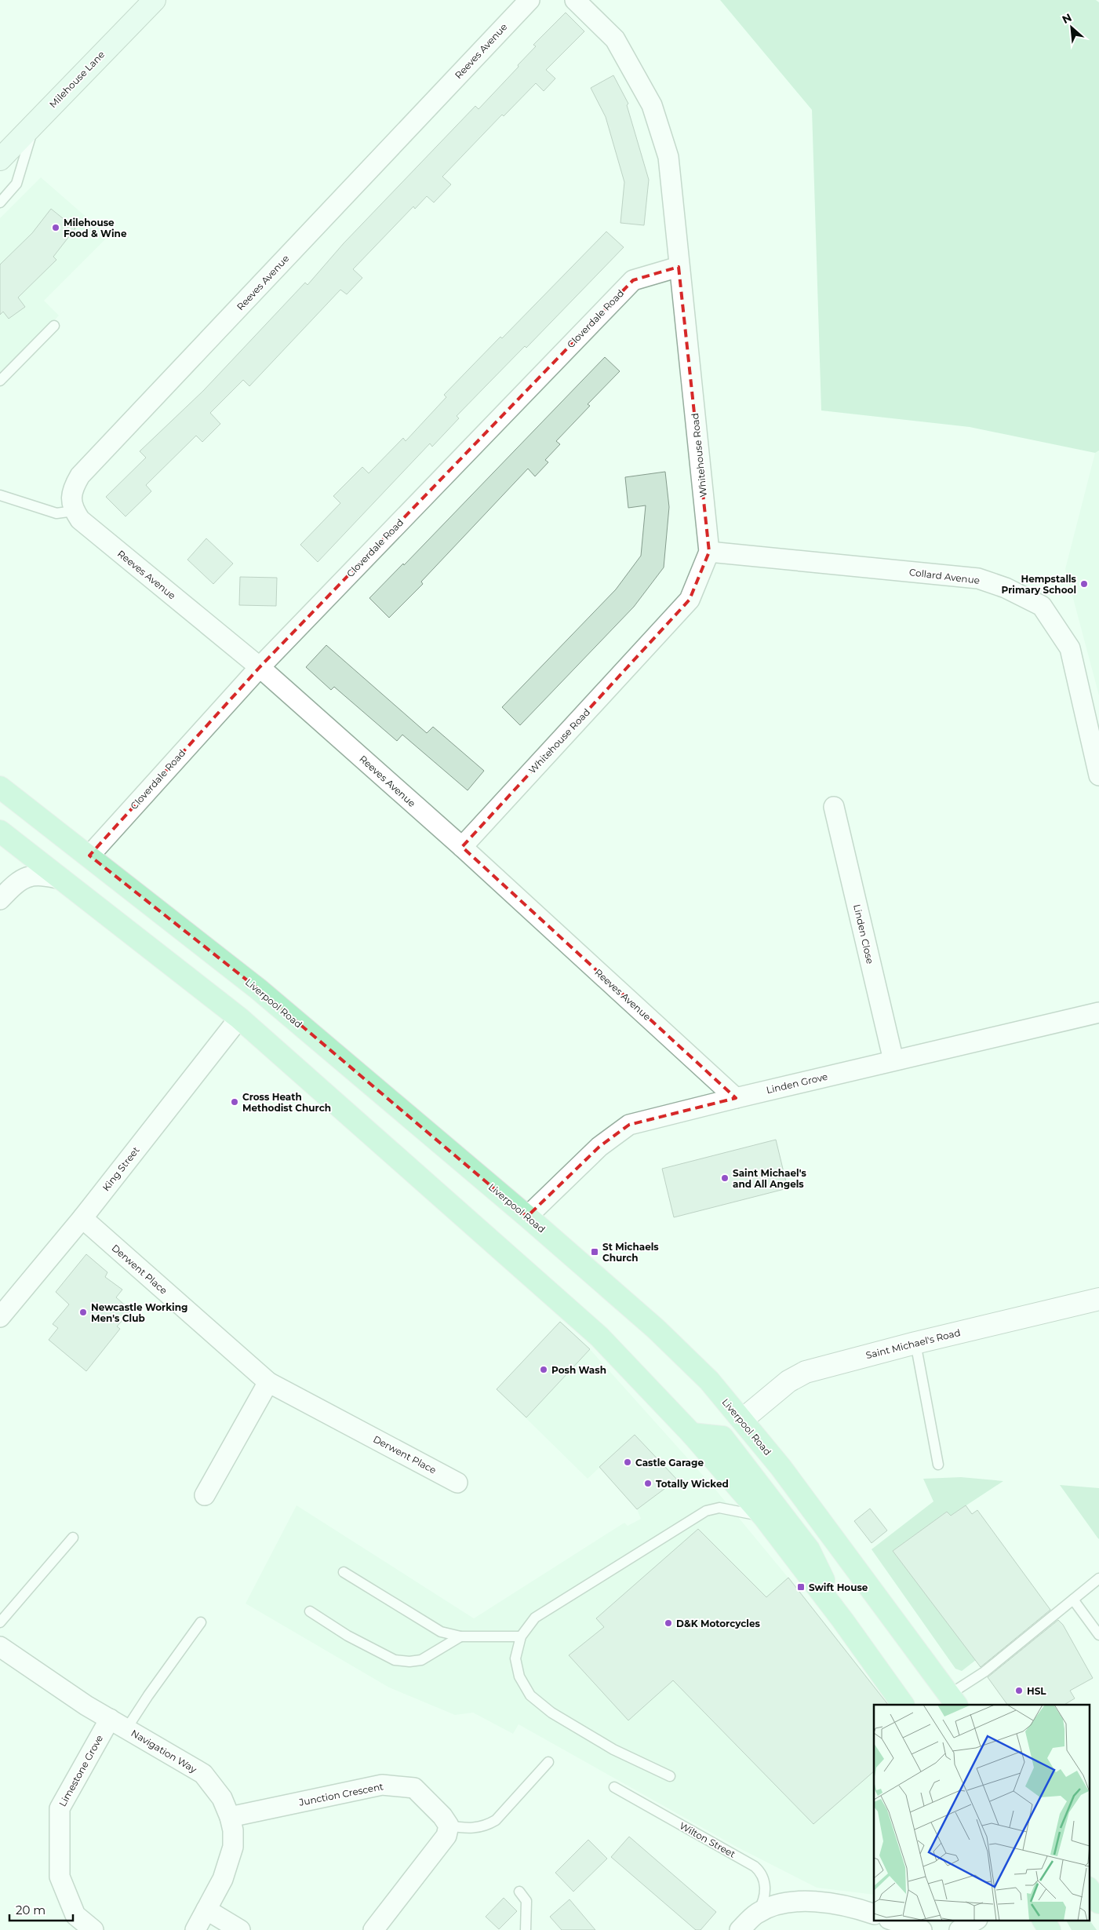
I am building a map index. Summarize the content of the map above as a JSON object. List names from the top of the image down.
{
  "streets": {
    "highway": ["Liverpool Road"],
    "main road": ["Milehouse Lane"],
    "street": [
      "Reeves Avenue",
      "Cloverdale Road",
      "Whitehouse Road",
      "Collard Avenue",
      "Linden Close",
      "Linden Grove",
      "King Street",
      "Derwent Place",
      "Saint Michael's Road",
      "Navigation Way",
      "Limestone Grove",
      "Junction Crescent",
      "Wilton Street"
    ]
  },
  "crossings": [
    ["Reeves Avenue", "Cloverdale Road"],
    ["Reeves Avenue", "Whitehouse Road"],
    ["Reeves Avenue", "Linden Grove"],
    ["Cloverdale Road", "Whitehouse Road"],
    ["Cloverdale Road", "Liverpool Road"],
    ["Whitehouse Road", "Collard Avenue"],
    ["Linden Close", "Linden Grove"],
    ["Liverpool Road", "Linden Grove"],
    ["Liverpool Road", "Saint Michael's Road"],
    ["King Street", "Derwent Place"],
    ["Navigation Way", "Limestone Grove"],
    ["Navigation Way", "Junction Crescent"]
  ],
  "places": {
    "other": [
      "Milehouse Food & Wine",
      "Hempstalls Primary School",
      "Cross Heath Methodist Church",
      "Saint Michael's and All Angels",
      "Newcastle Working Men's Club",
      "Posh Wash",
      "Castle Garage",
      "Totally Wicked",
      "D&K Motorcycles",
      "HSL"
    ],
    "transit": ["St Michaels Church", "Swift House"]
  },
  "scale_bar": "20 m",
  "north": "top left"
}
